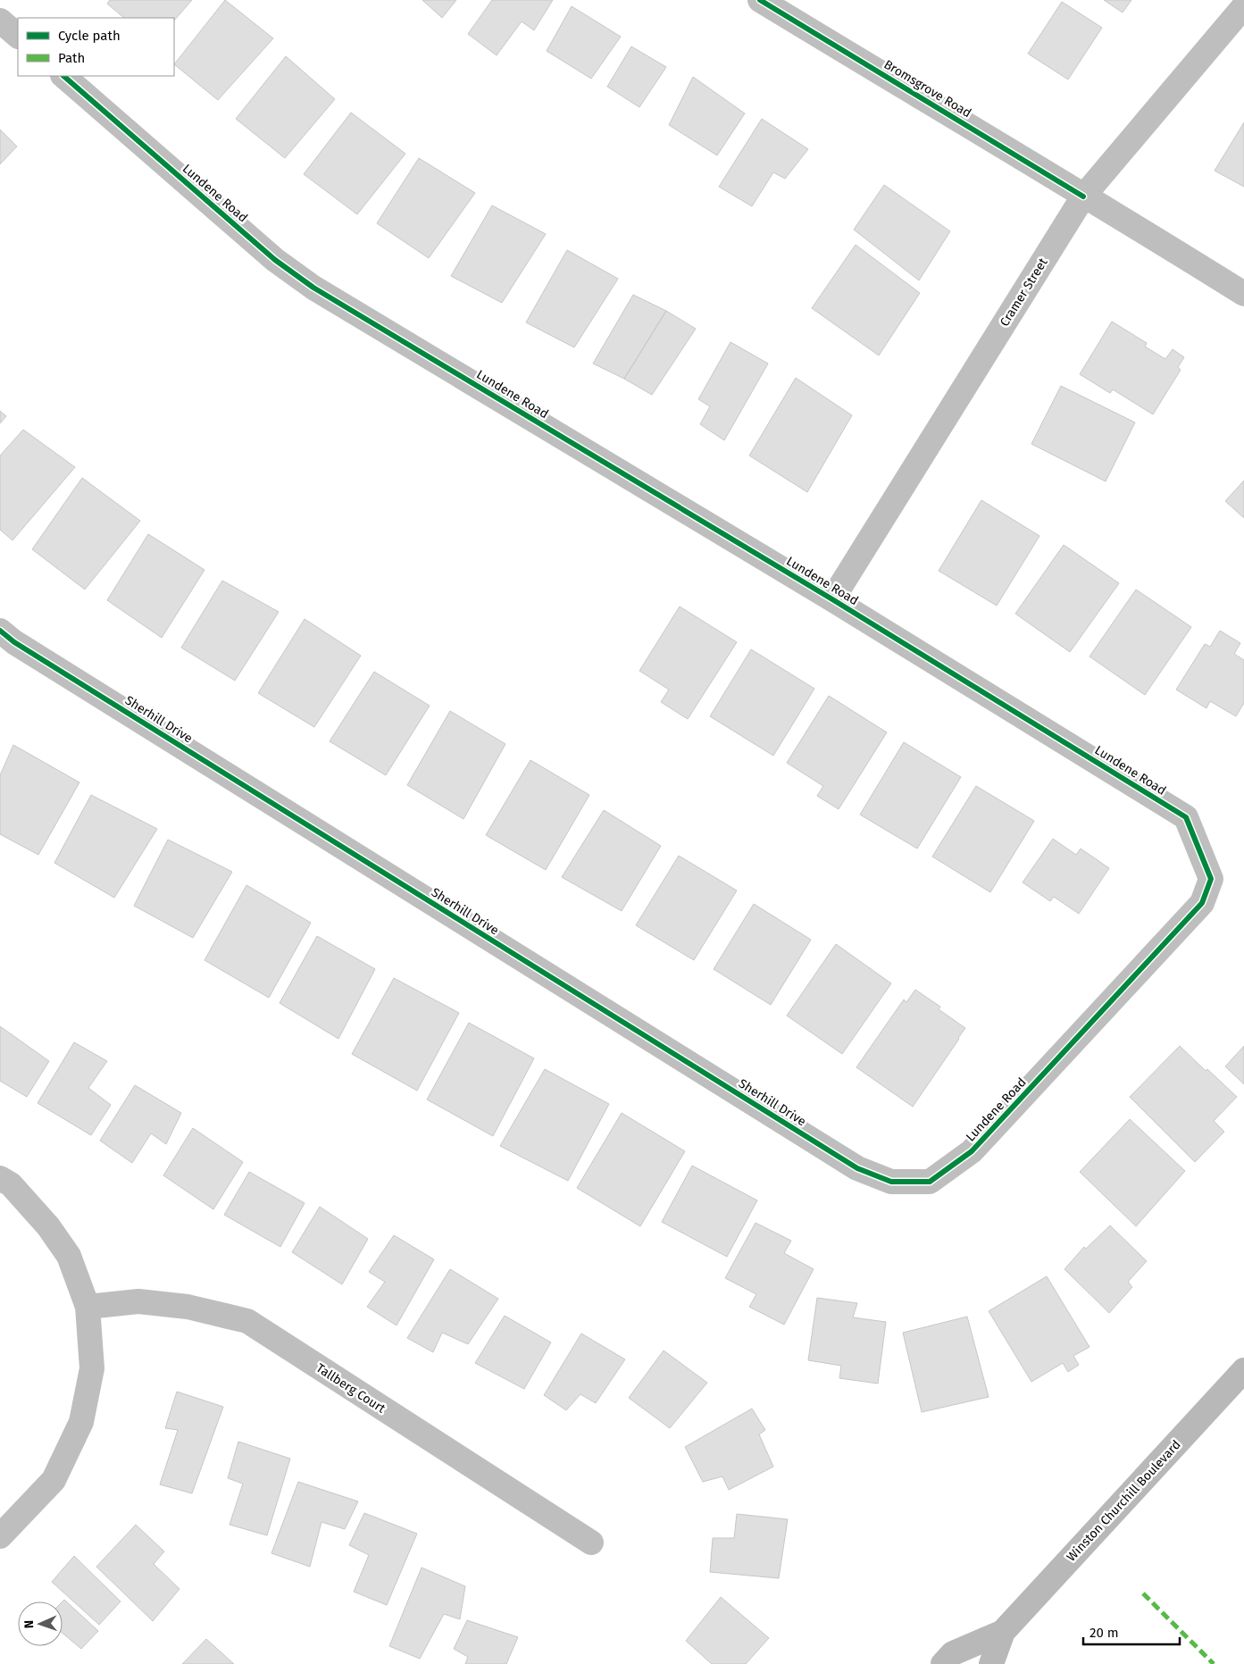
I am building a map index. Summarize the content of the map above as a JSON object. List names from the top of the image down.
{
  "streets": {
    "main road": ["Winston Churchill Boulevard"],
    "street": [
      "Bromsgrove Road",
      "Lundene Road",
      "Cramer Street",
      "Sherhill Drive",
      "Tallberg Court"
    ]
  },
  "crossings": [
    ["Bromsgrove Road", "Cramer Street"],
    ["Lundene Road", "Cramer Street"],
    ["Lundene Road", "Sherhill Drive"]
  ],
  "legend": ["Cycle path", "Path"],
  "scale_bar": "20 m",
  "north": "left"
}
